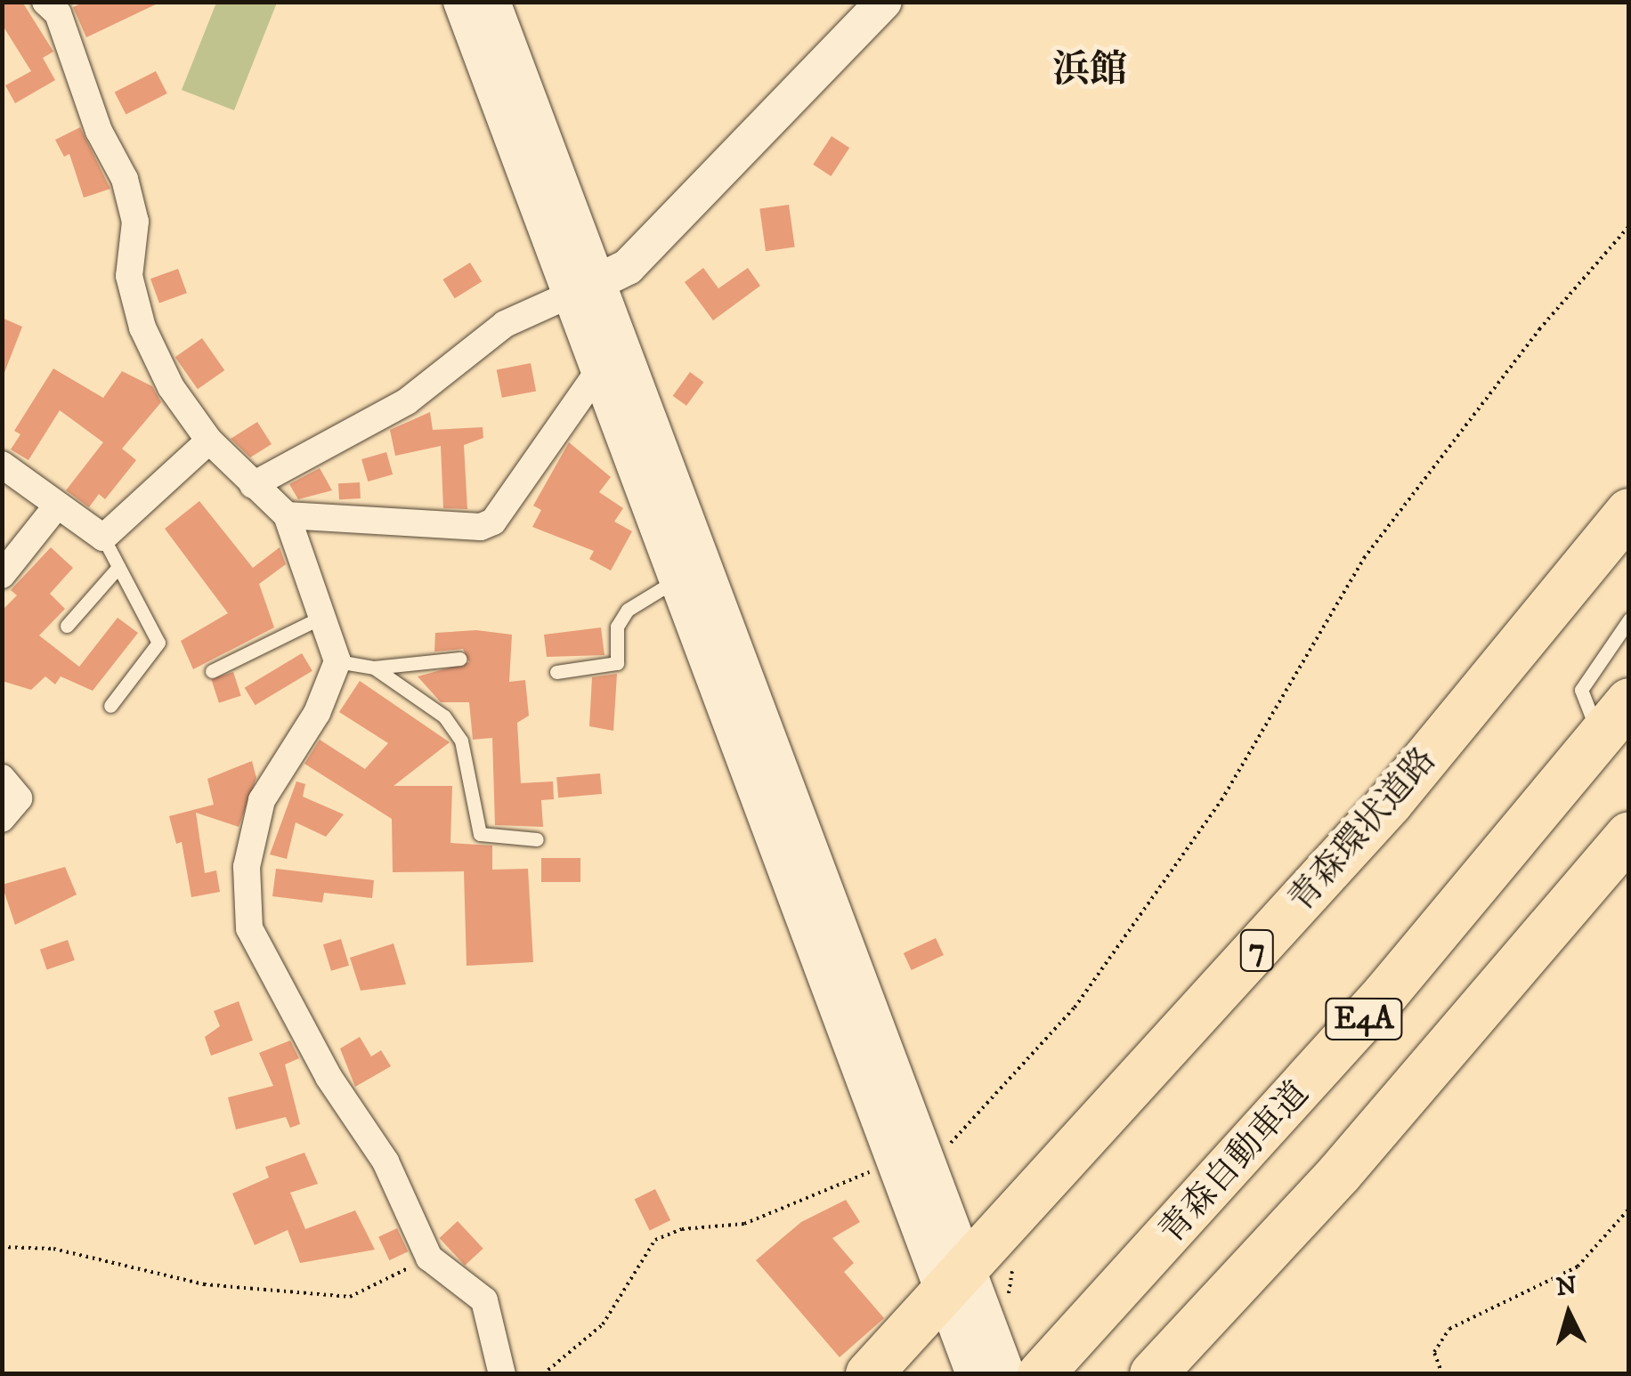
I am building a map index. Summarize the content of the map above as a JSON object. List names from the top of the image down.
{
  "streets": {
    "highway": [
      "青森環状道路",
      "7",
      "E4A",
      "青森自動車道"
    ]
  },
  "districts": ["浜館"],
  "north": "top"
}
